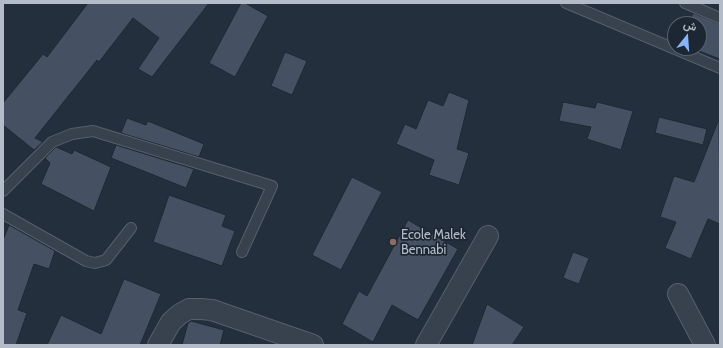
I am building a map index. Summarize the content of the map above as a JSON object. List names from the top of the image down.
{
  "places": ["Ecole Malek Bennabi"],
  "north": "top"
}
